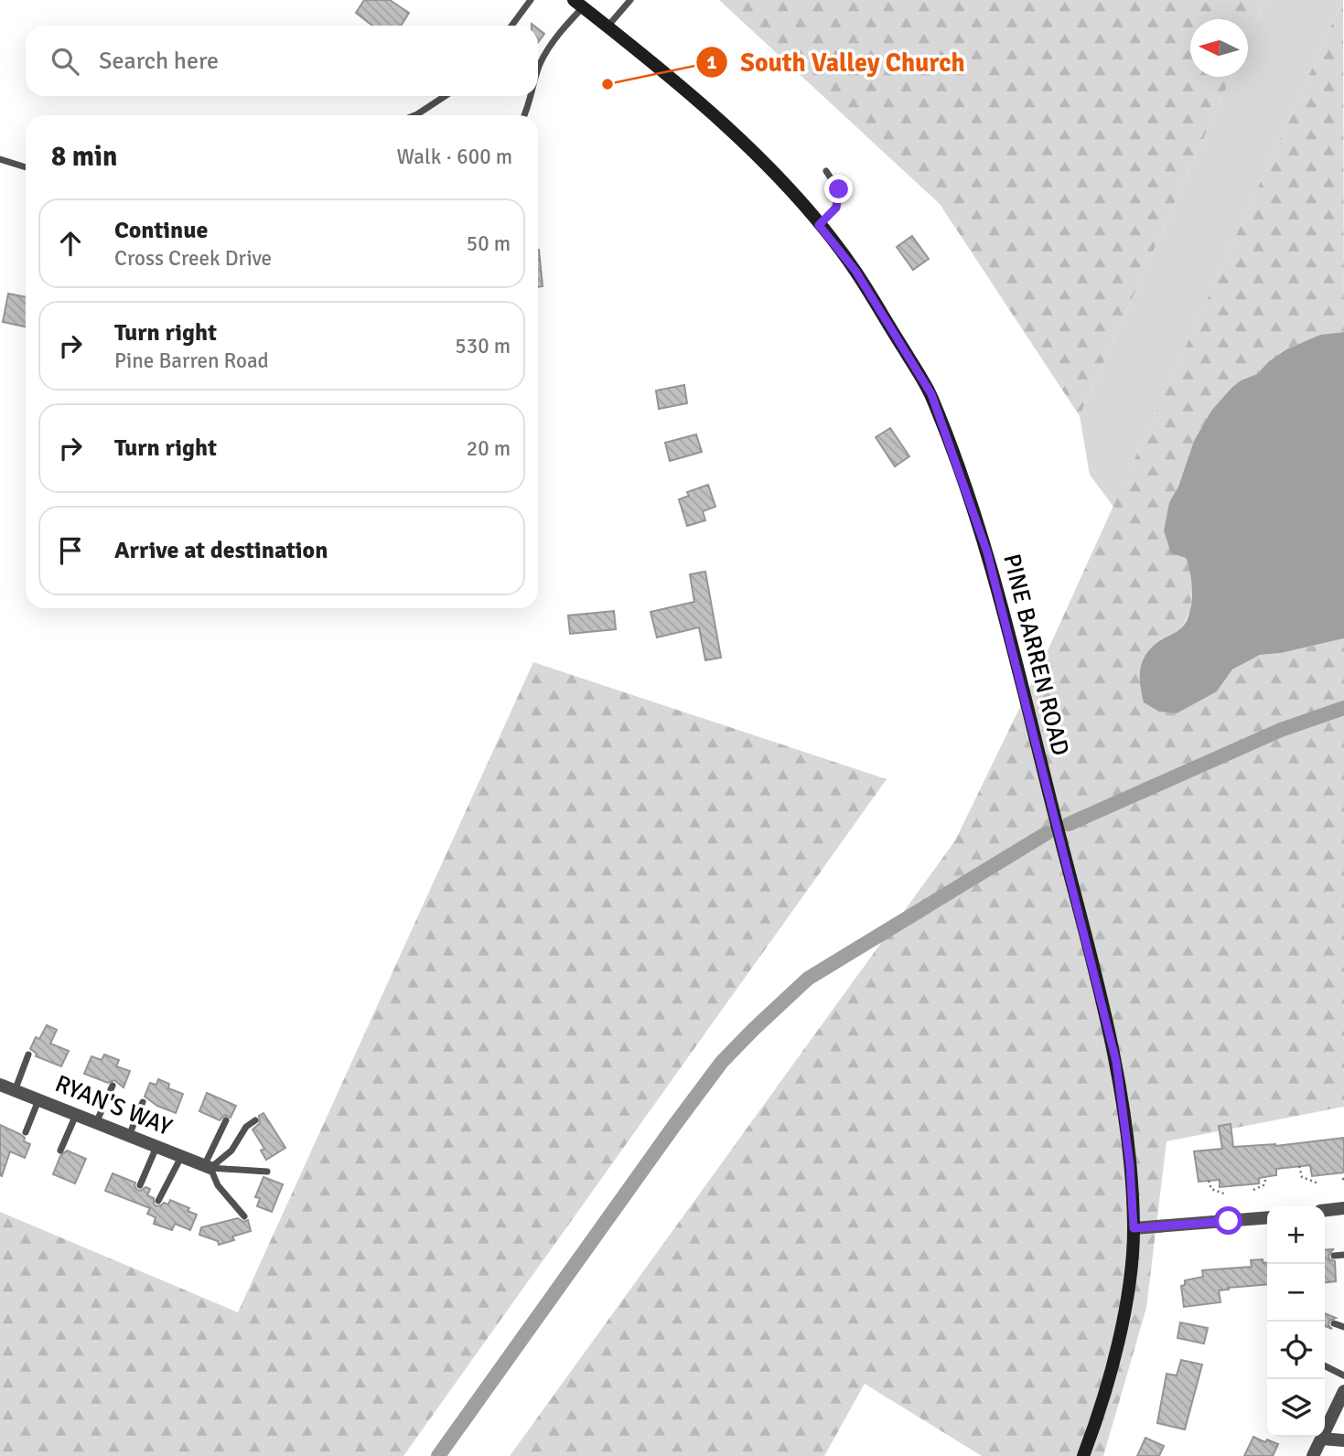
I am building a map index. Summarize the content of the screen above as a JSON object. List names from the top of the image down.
{
  "streets": {
    "main road": ["PINE BARREN ROAD"],
    "street": ["RYAN'S WAY"]
  },
  "places": ["South Valley Church"],
  "north": "left",
  "page": {
    "search": "Search here",
    "heading": ["8 min", "Walk · 600 m"],
    "list": [
      ["Continue", "Cross Creek Drive", "50 m"],
      ["Turn right", "Pine Barren Road", "530 m"],
      ["Turn right", "20 m"],
      "Arrive at destination"
    ],
    "map_buttons": ["+", "−"]
  }
}
